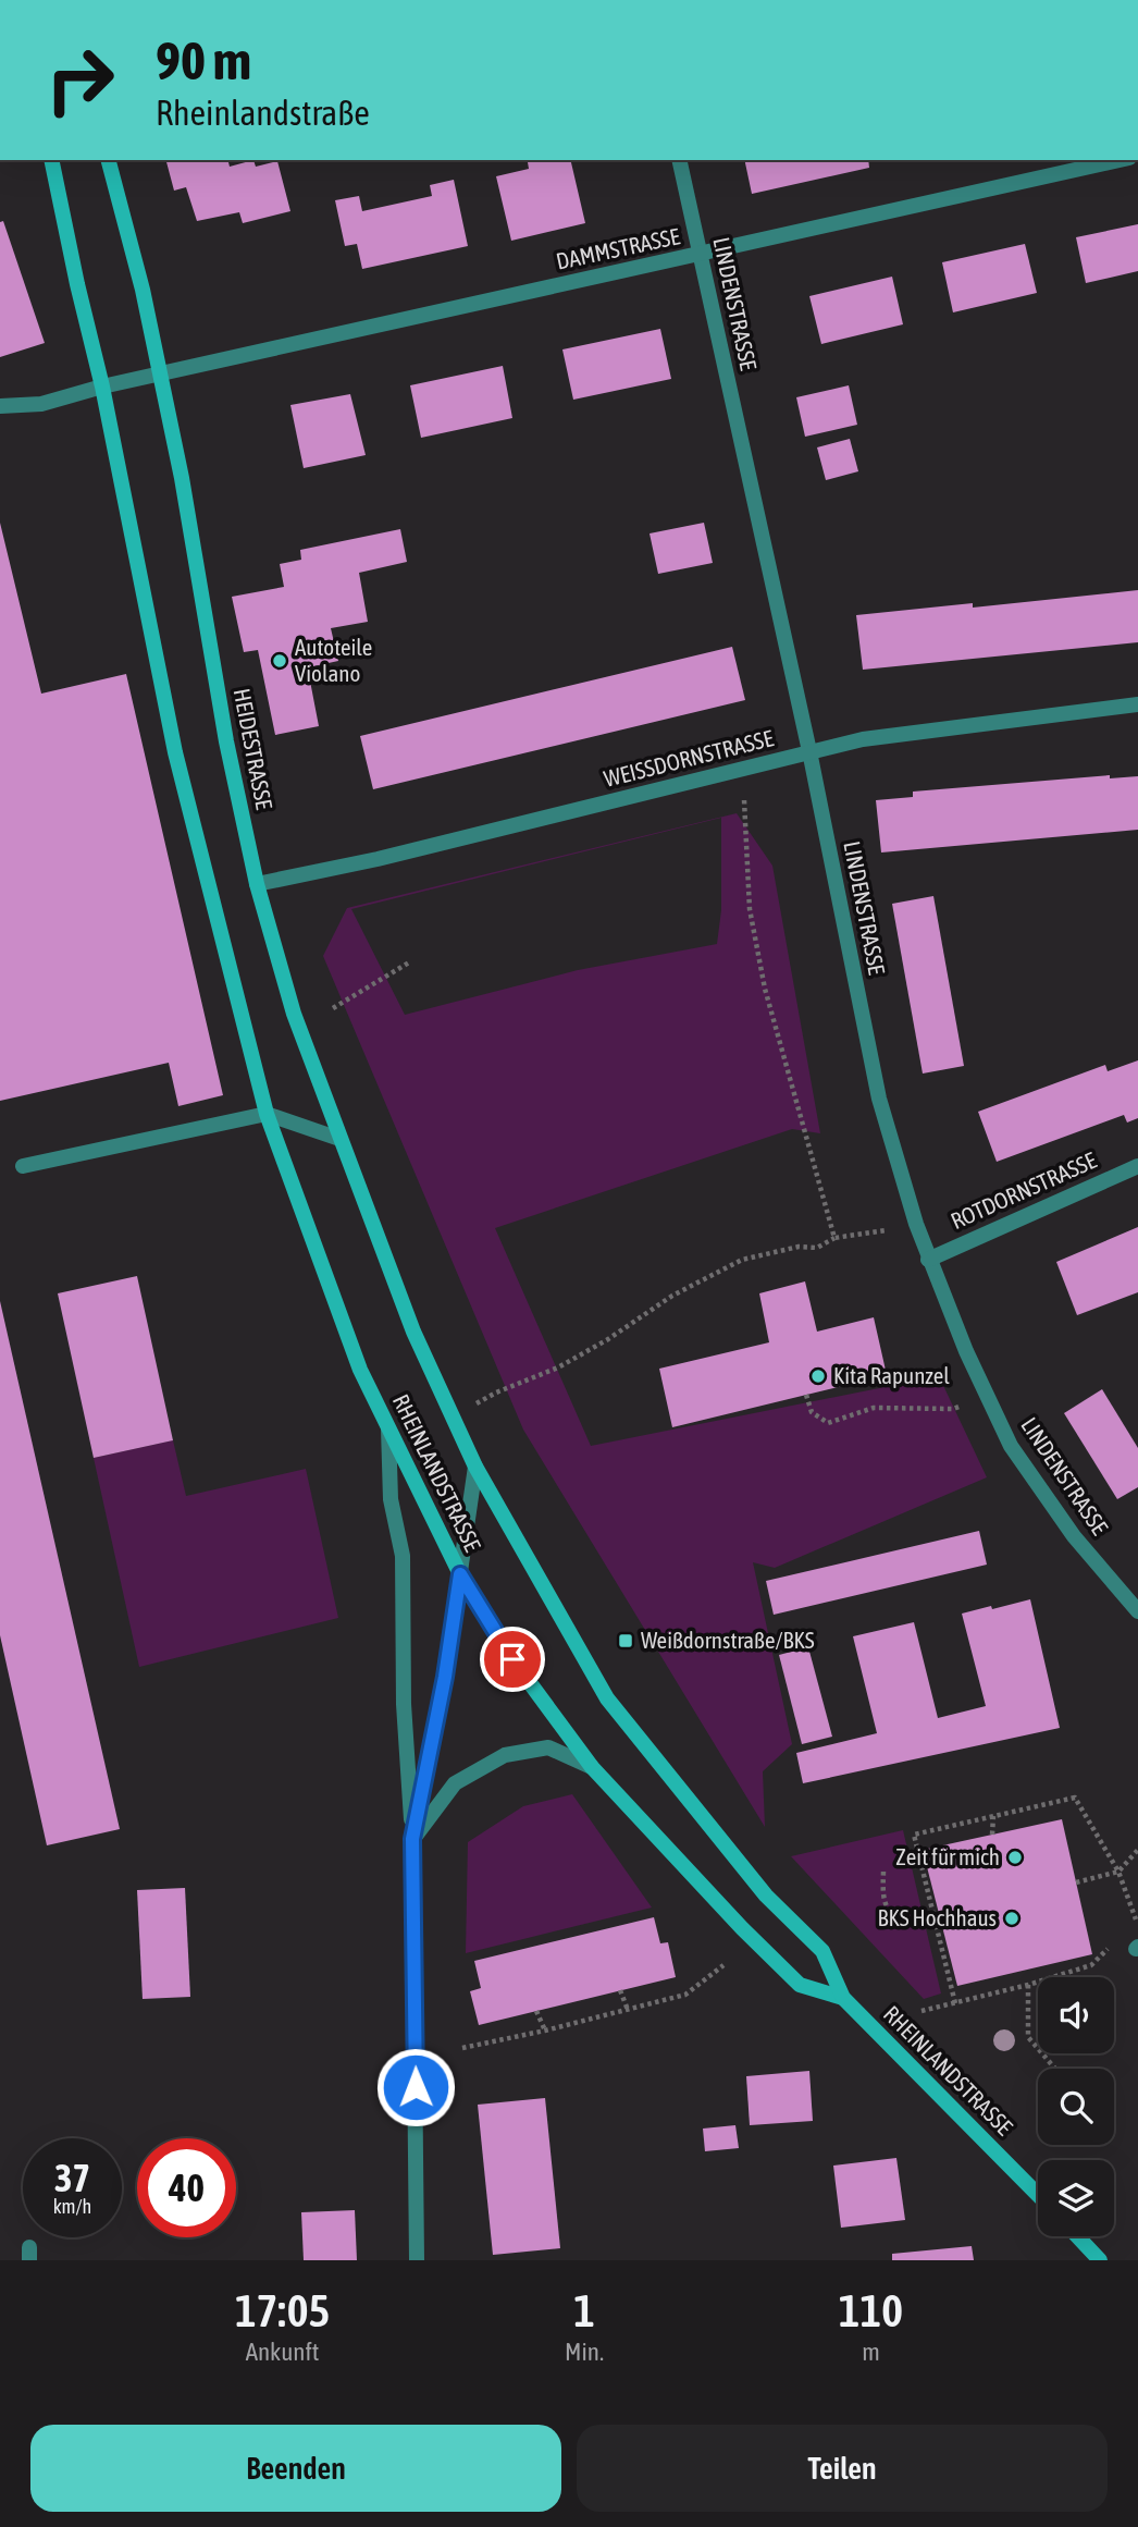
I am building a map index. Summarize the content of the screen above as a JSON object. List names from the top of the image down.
{
  "streets": {
    "main road": ["HEIDESTRASSE", "RHEINLANDSTRASSE"],
    "street": [
      "DAMMSTRASSE",
      "LINDENSTRASSE",
      "WEISSDORNSTRASSE",
      "ROTDORNSTRASSE"
    ]
  },
  "crossings": [
    ["DAMMSTRASSE", "LINDENSTRASSE"],
    ["DAMMSTRASSE", "HEIDESTRASSE"],
    ["LINDENSTRASSE", "WEISSDORNSTRASSE"],
    ["LINDENSTRASSE", "ROTDORNSTRASSE"],
    ["HEIDESTRASSE", "WEISSDORNSTRASSE"],
    ["HEIDESTRASSE", "RHEINLANDSTRASSE"]
  ],
  "places": {
    "other": [
      "Autoteile Violano",
      "Kita Rapunzel",
      "Zeit für mich",
      "BKS Hochhaus"
    ],
    "transit": ["Weißdornstraße/BKS"]
  },
  "page": {
    "turn": ["90 m", "Rheinlandstraße"],
    "speed": "37 km/h",
    "limit": "40",
    "eta": [
      "17:05",
      "Ankunft",
      "1",
      "Min.",
      "110",
      "m"
    ],
    "buttons": ["Beenden", "Teilen"]
  }
}
